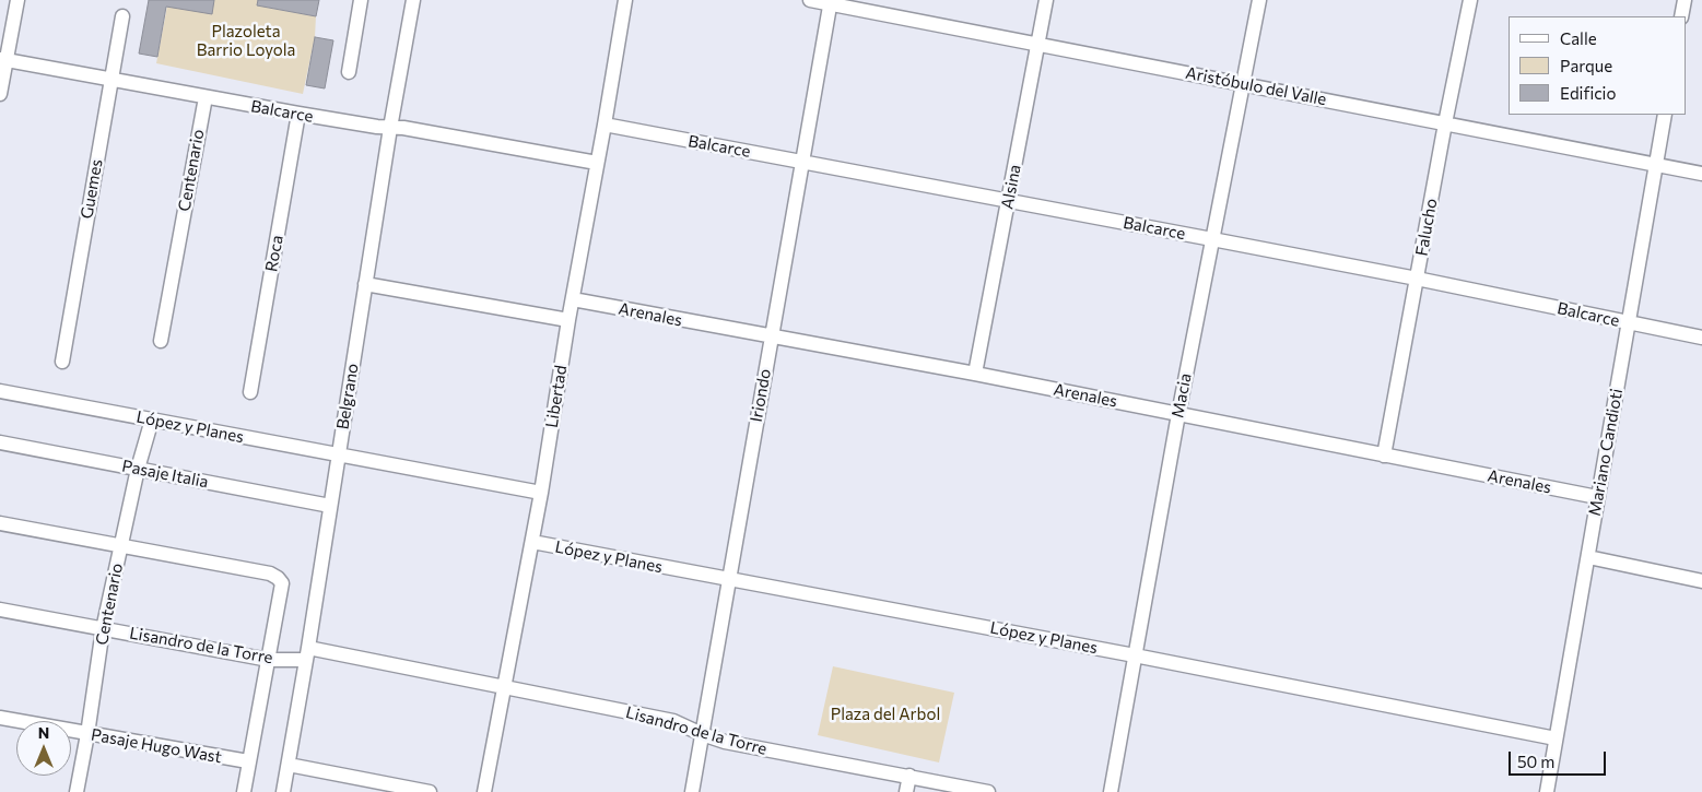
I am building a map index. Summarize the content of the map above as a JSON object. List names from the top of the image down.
{
  "streets": {
    "street": [
      "Aristóbulo del Valle",
      "Balcarce",
      "Centenario",
      "Alsina",
      "Guemes",
      "Falucho",
      "Roca",
      "Arenales",
      "Iriondo",
      "Macia",
      "Belgrano",
      "Libertad",
      "López y Planes",
      "Mariano Candioti",
      "Pasaje Italia",
      "Lisandro de la Torre",
      "Pasaje Hugo Wast"
    ]
  },
  "crossings": [
    ["Aristóbulo del Valle", "Alsina"],
    ["Aristóbulo del Valle", "Falucho"],
    ["Aristóbulo del Valle", "Iriondo"],
    ["Aristóbulo del Valle", "Macia"],
    ["Aristóbulo del Valle", "Mariano Candioti"],
    ["Balcarce", "Centenario"],
    ["Balcarce", "Alsina"],
    ["Balcarce", "Guemes"],
    ["Balcarce", "Falucho"],
    ["Balcarce", "Roca"],
    ["Balcarce", "Iriondo"],
    ["Balcarce", "Macia"],
    ["Balcarce", "Belgrano"],
    ["Balcarce", "Libertad"],
    ["Balcarce", "Mariano Candioti"],
    ["Centenario", "López y Planes"],
    ["Centenario", "Pasaje Italia"],
    ["Centenario", "Lisandro de la Torre"],
    ["Centenario", "Pasaje Hugo Wast"],
    ["Alsina", "Arenales"],
    ["Falucho", "Arenales"],
    ["Arenales", "Iriondo"],
    ["Arenales", "Macia"],
    ["Arenales", "Libertad"],
    ["Arenales", "Mariano Candioti"],
    ["Iriondo", "López y Planes"],
    ["Iriondo", "Lisandro de la Torre"],
    ["Macia", "López y Planes"],
    ["Belgrano", "López y Planes"],
    ["Belgrano", "Pasaje Italia"],
    ["Belgrano", "Lisandro de la Torre"],
    ["Libertad", "López y Planes"],
    ["Libertad", "Lisandro de la Torre"],
    ["López y Planes", "Mariano Candioti"]
  ],
  "parks": ["Plazoleta Barrio Loyola", "Plaza del Arbol"],
  "legend": ["Calle", "Parque", "Edificio"],
  "scale_bar": "50 m",
  "north": "top"
}
